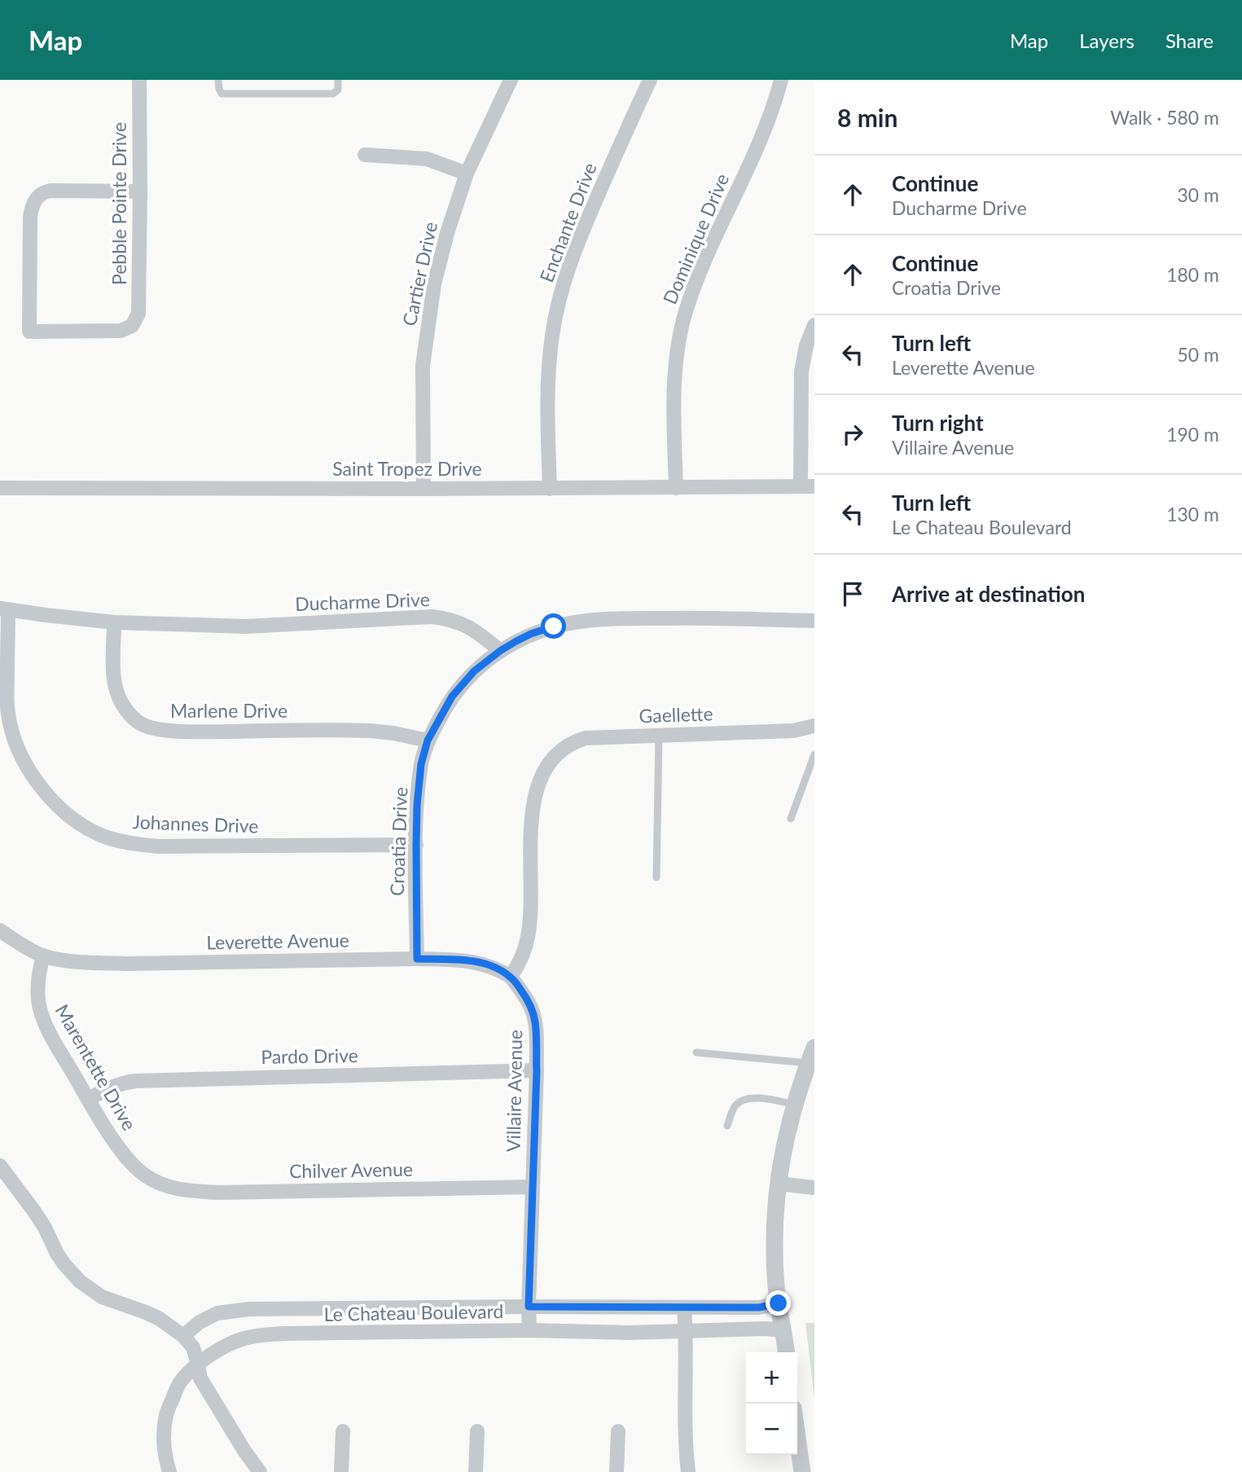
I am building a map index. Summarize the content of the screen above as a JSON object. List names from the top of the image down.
{
  "streets": {
    "street": [
      "Pebble Pointe Drive",
      "Enchante Drive",
      "Dominique Drive",
      "Cartier Drive",
      "Saint Tropez Drive",
      "Ducharme Drive",
      "Marlene Drive",
      "Gaellette",
      "Johannes Drive",
      "Croatia Drive",
      "Leverette Avenue",
      "Pardo Drive",
      "Marentette Drive",
      "Villaire Avenue",
      "Chilver Avenue",
      "Le Chateau Boulevard"
    ]
  },
  "crossings": [
    ["Enchante Drive", "Saint Tropez Drive"],
    ["Dominique Drive", "Saint Tropez Drive"],
    ["Cartier Drive", "Saint Tropez Drive"],
    ["Ducharme Drive", "Marlene Drive"],
    ["Ducharme Drive", "Johannes Drive"],
    ["Ducharme Drive", "Croatia Drive"],
    ["Marlene Drive", "Croatia Drive"],
    ["Gaellette", "Leverette Avenue"],
    ["Gaellette", "Villaire Avenue"],
    ["Johannes Drive", "Croatia Drive"],
    ["Croatia Drive", "Leverette Avenue"],
    ["Leverette Avenue", "Marentette Drive"],
    ["Leverette Avenue", "Villaire Avenue"],
    ["Pardo Drive", "Marentette Drive"],
    ["Pardo Drive", "Villaire Avenue"],
    ["Marentette Drive", "Chilver Avenue"],
    ["Villaire Avenue", "Chilver Avenue"],
    ["Villaire Avenue", "Le Chateau Boulevard"]
  ],
  "page": {
    "header": "Map",
    "nav": ["Map", "Layers", "Share"],
    "heading": ["8 min", "Walk · 580 m"],
    "list": [
      ["Continue", "Ducharme Drive", "30 m"],
      ["Continue", "Croatia Drive", "180 m"],
      ["Turn left", "Leverette Avenue", "50 m"],
      ["Turn right", "Villaire Avenue", "190 m"],
      ["Turn left", "Le Chateau Boulevard", "130 m"],
      "Arrive at destination"
    ],
    "map_buttons": ["+", "−"]
  }
}
